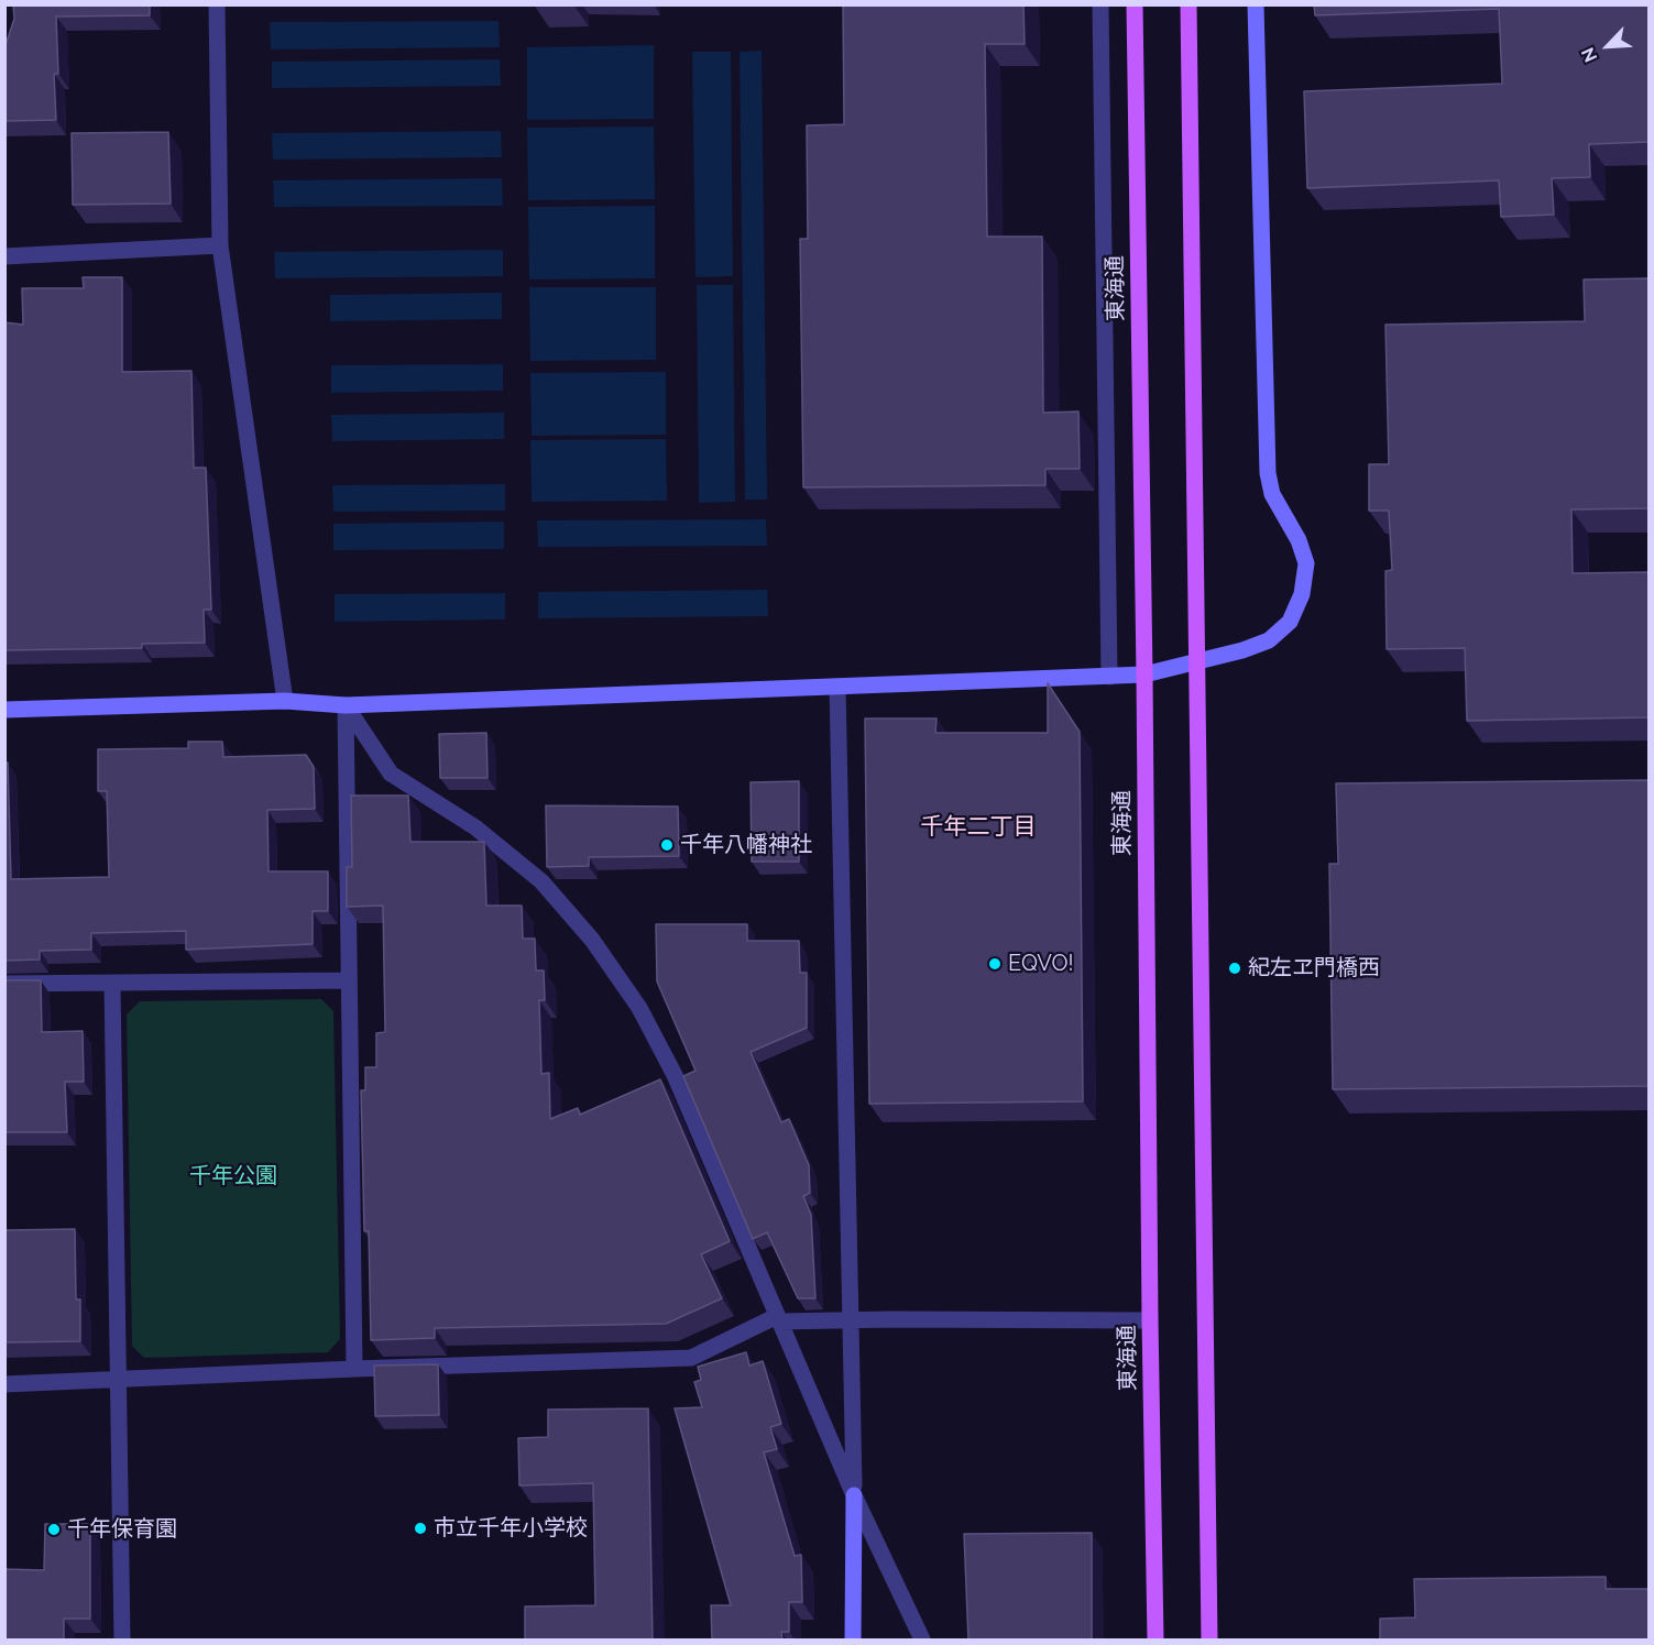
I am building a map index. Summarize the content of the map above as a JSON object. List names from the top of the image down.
{
  "streets": {
    "main road": ["東海通"]
  },
  "districts": ["千年二丁目"],
  "parks": ["千年公園"],
  "places": [
    "千年八幡神社",
    "EQVO!",
    "紀左ヱ門橋西",
    "市立千年小学校",
    "千年保育園"
  ],
  "north": "bottom left"
}
